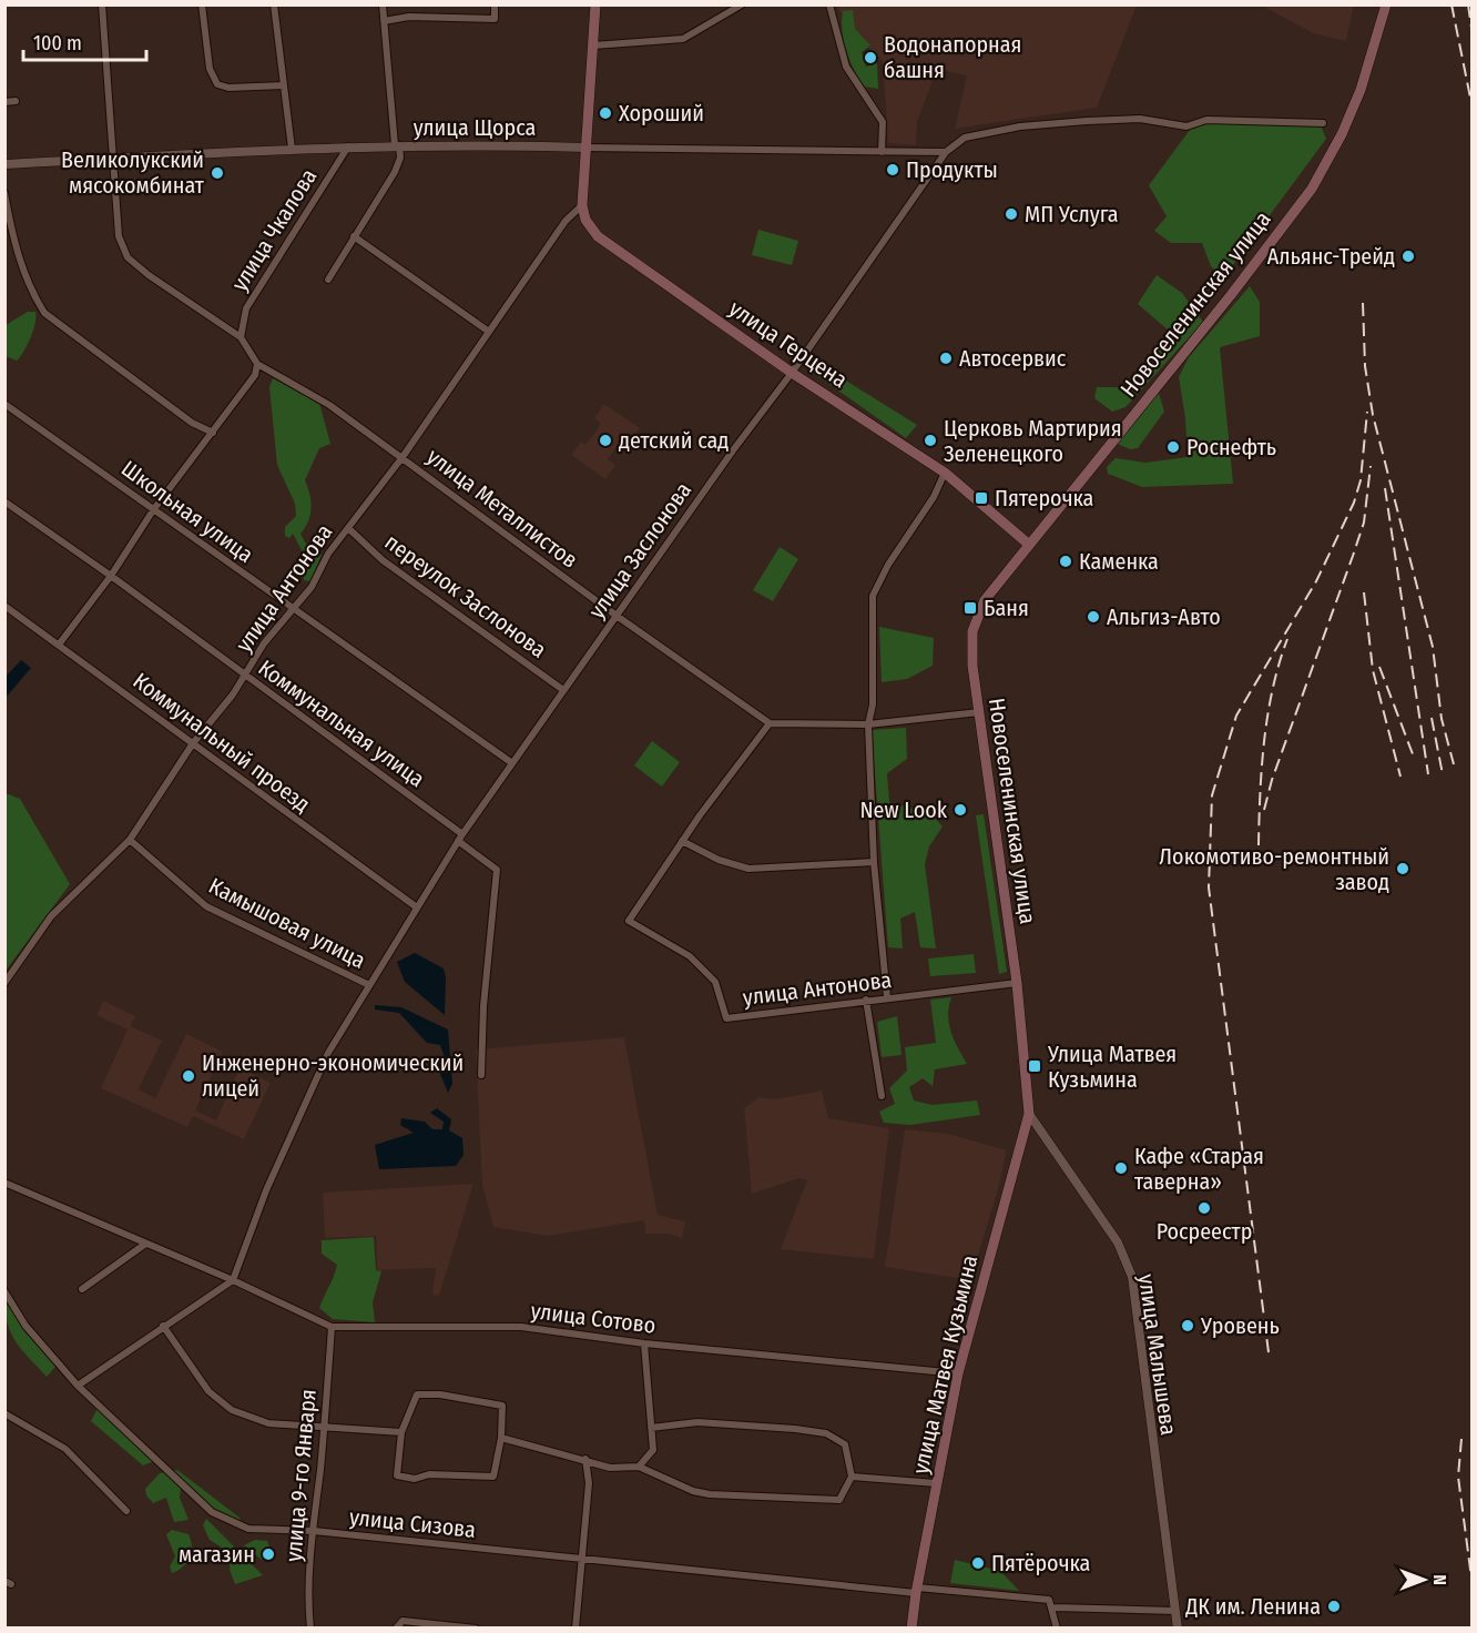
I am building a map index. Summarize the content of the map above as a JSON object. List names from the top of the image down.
{
  "streets": {
    "main road": ["Новоселенинская улица", "улица Герцена", "улица Матвея Кузьмина"],
    "street": [
      "улица Щорса",
      "улица Чкалова",
      "улица Металлистов",
      "Школьная улица",
      "улица Заслонова",
      "улица Антонова",
      "переулок Заслонова",
      "Коммунальная улица",
      "Коммунальный проезд",
      "Камышовая улица",
      "улица Сотово",
      "улица Малышева",
      "улица 9-го Января",
      "улица Сизова"
    ]
  },
  "crossings": [
    ["улица Щорса", "улица Чкалова"],
    ["улица Щорса", "улица Герцена"],
    ["улица Щорса", "улица Металлистов"],
    ["улица Щорса", "улица Заслонова"],
    ["улица Чкалова", "улица Металлистов"],
    ["Новоселенинская улица", "улица Герцена"],
    ["Новоселенинская улица", "улица Антонова"],
    ["Новоселенинская улица", "улица Малышева"],
    ["Новоселенинская улица", "улица Матвея Кузьмина"],
    ["улица Герцена", "улица Заслонова"],
    ["улица Герцена", "улица Антонова"],
    ["улица Металлистов", "улица Заслонова"],
    ["улица Металлистов", "улица Антонова"],
    ["Школьная улица", "улица Заслонова"],
    ["Школьная улица", "улица Антонова"],
    ["улица Заслонова", "переулок Заслонова"],
    ["улица Заслонова", "Коммунальная улица"],
    ["улица Заслонова", "Коммунальный проезд"],
    ["улица Заслонова", "Камышовая улица"],
    ["улица Заслонова", "улица Сотово"],
    ["улица Антонова", "переулок Заслонова"],
    ["улица Антонова", "Коммунальная улица"],
    ["улица Антонова", "Коммунальный проезд"],
    ["улица Антонова", "Камышовая улица"],
    ["улица Сотово", "улица Матвея Кузьмина"],
    ["улица Сотово", "улица 9-го Января"],
    ["улица Малышева", "улица Матвея Кузьмина"],
    ["улица Матвея Кузьмина", "улица Сизова"],
    ["улица 9-го Января", "улица Сизова"]
  ],
  "places": {
    "other": [
      "Водонапорная башня",
      "Хороший",
      "Продукты",
      "Великолукский мясокомбинат",
      "МП Услуга",
      "Альянс-Трейд",
      "Автосервис",
      "детский сад",
      "Церковь Мартирия Зеленецкого",
      "Роснефть",
      "Каменка",
      "Альгиз-Авто",
      "New Look",
      "Локомотиво-ремонтный завод",
      "Инженерно-экономический лицей",
      "Кафе «Старая таверна»",
      "Росреестр",
      "Уровень",
      "магазин",
      "Пятёрочка",
      "ДК им. Ленина"
    ],
    "transit": ["Пятерочка", "Баня", "Улица Матвея Кузьмина"]
  },
  "scale_bar": "100 m",
  "north": "right"
}
